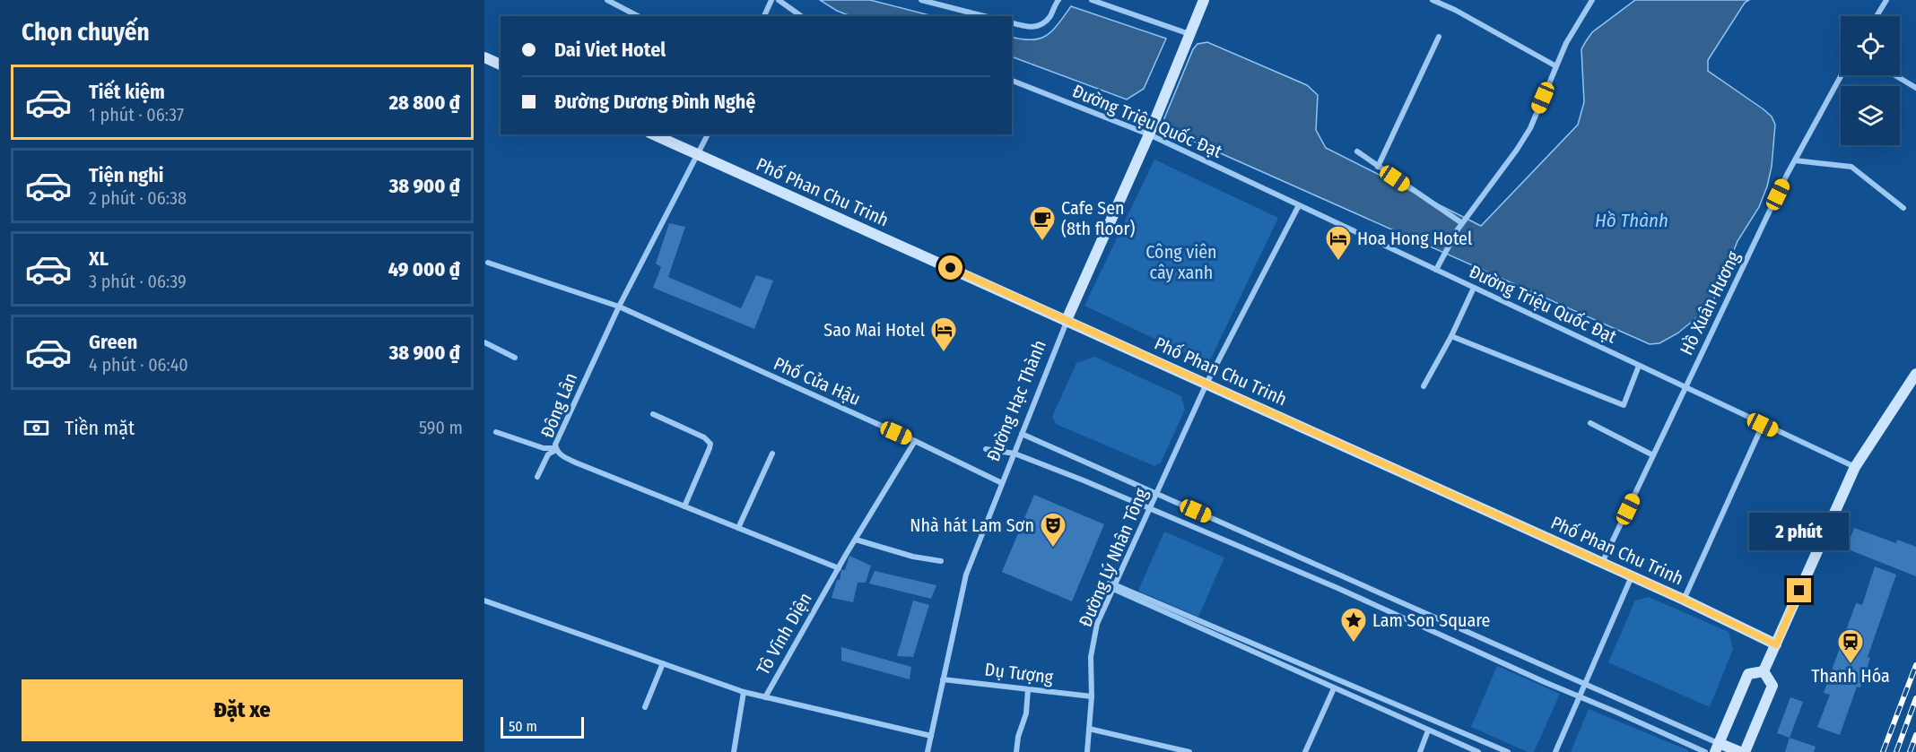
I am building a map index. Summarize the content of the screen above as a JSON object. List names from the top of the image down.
{
  "streets": {
    "street": [
      "Đường Triệu Quốc Đạt",
      "Phố Phan Chu Trinh",
      "Hồ Xuân Hương",
      "Phố Cửa Hậu",
      "Đường Hạc Thành",
      "Đông Lân",
      "Đường Lý Nhân Tông",
      "Tô Vĩnh Diện",
      "Dụ Tượng"
    ]
  },
  "crossings": [
    ["Đường Triệu Quốc Đạt", "Hồ Xuân Hương"],
    ["Đường Triệu Quốc Đạt", "Đường Hạc Thành"],
    ["Đường Triệu Quốc Đạt", "Đường Lý Nhân Tông"],
    ["Phố Phan Chu Trinh", "Hồ Xuân Hương"],
    ["Phố Phan Chu Trinh", "Đường Hạc Thành"],
    ["Phố Phan Chu Trinh", "Đông Lân"],
    ["Phố Phan Chu Trinh", "Đường Lý Nhân Tông"],
    ["Phố Cửa Hậu", "Đường Hạc Thành"],
    ["Phố Cửa Hậu", "Đông Lân"],
    ["Phố Cửa Hậu", "Tô Vĩnh Diện"],
    ["Đường Hạc Thành", "Dụ Tượng"],
    ["Đông Lân", "Tô Vĩnh Diện"],
    ["Đường Lý Nhân Tông", "Dụ Tượng"]
  ],
  "water": ["Hồ Thành"],
  "parks": ["Công viên cây xanh"],
  "places": {
    "cafe": ["Cafe Sen (8th floor)"],
    "hotel": ["Hoa Hong Hotel", "Sao Mai Hotel"],
    "theatre": ["Nhà hát Lam Sơn"],
    "place": ["Lam Son Square"],
    "station": ["Thanh Hóa"]
  },
  "scale_bar": "50 m",
  "page": {
    "heading": "Chọn chuyến",
    "banner": ["Dai Viet Hotel", "Đường Dương Đình Nghệ"],
    "list": [
      {
        "name": "Tiết kiệm",
        "note": "1 phút · 06:37",
        "value": "28 800 ₫"
      },
      {
        "name": "Tiện nghi",
        "note": "2 phút · 06:38",
        "value": "38 900 ₫"
      },
      {
        "name": "XL",
        "note": "3 phút · 06:39",
        "value": "49 000 ₫"
      },
      {
        "name": "Green",
        "note": "4 phút · 06:40",
        "value": "38 900 ₫"
      }
    ],
    "pay": ["Tiền mặt", "590 m"],
    "bubble": "2 phút",
    "buttons": "Đặt xe",
    "scale": "50 m"
  }
}
